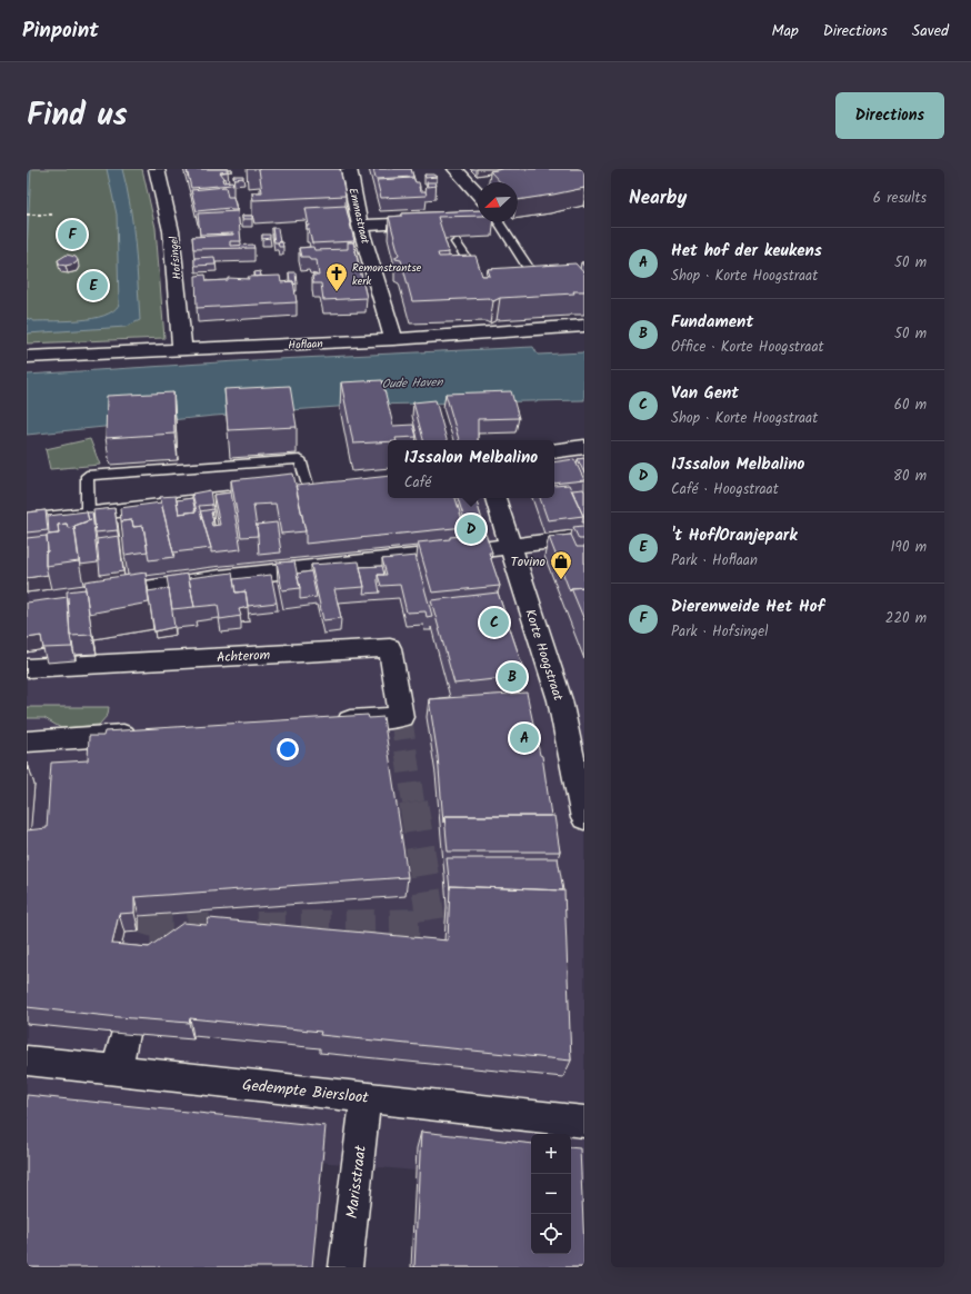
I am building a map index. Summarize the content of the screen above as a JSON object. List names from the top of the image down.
{
  "streets": {
    "street": [
      "Emmastraat",
      "Hofsingel",
      "Hoflaan",
      "Korte Hoogstraat",
      "Achterom",
      "Gedempte Biersloot",
      "Marisstraat"
    ]
  },
  "crossings": [
    ["Emmastraat", "Hoflaan"],
    ["Hofsingel", "Hoflaan"],
    ["Gedempte Biersloot", "Marisstraat"]
  ],
  "water": ["Oude Haven"],
  "places": {
    "church": ["Remonstrantse kerk"],
    "shop": ["Tovino"]
  },
  "north": "bottom left",
  "page": {
    "header": "Pinpoint",
    "nav": ["Map", "Directions", "Saved"],
    "title": "Find us",
    "buttons": "Directions",
    "heading": ["Nearby", "6 results"],
    "pins": [
      "F",
      "E",
      "D",
      "C",
      "B",
      "A"
    ],
    "list": [
      {
        "mark": "A",
        "name": "Het hof der keukens",
        "note": "Shop · Korte Hoogstraat",
        "value": "50 m"
      },
      {
        "mark": "B",
        "name": "Fundament",
        "note": "Office · Korte Hoogstraat",
        "value": "50 m"
      },
      {
        "mark": "C",
        "name": "Van Gent",
        "note": "Shop · Korte Hoogstraat",
        "value": "60 m"
      },
      {
        "mark": "D",
        "name": "IJssalon Melbalino",
        "note": "Café · Hoogstraat",
        "value": "80 m"
      },
      {
        "mark": "E",
        "name": "'t Hof/Oranjepark",
        "note": "Park · Hoflaan",
        "value": "190 m"
      },
      {
        "mark": "F",
        "name": "Dierenweide Het Hof",
        "note": "Park · Hofsingel",
        "value": "220 m"
      }
    ],
    "popup": ["IJssalon Melbalino", "Café"],
    "map_buttons": ["+", "−"]
  }
}
